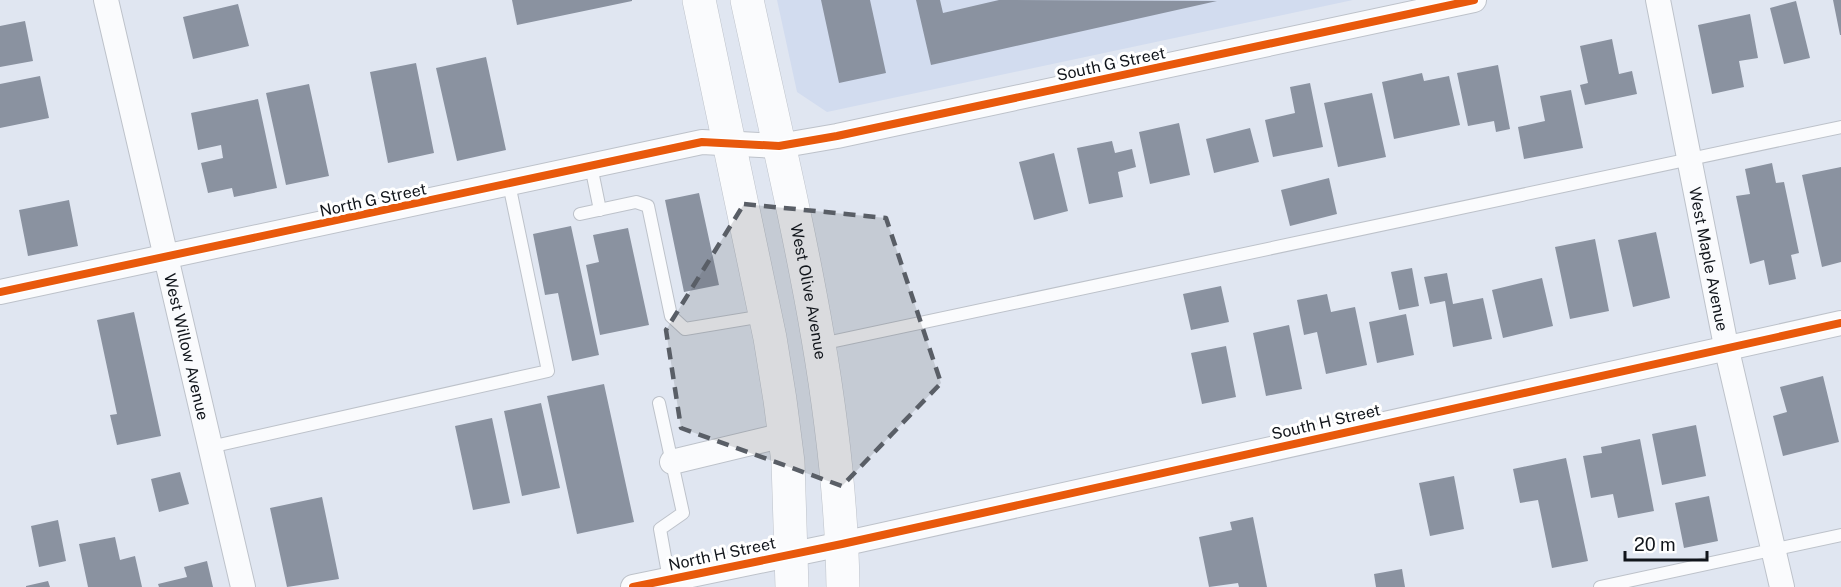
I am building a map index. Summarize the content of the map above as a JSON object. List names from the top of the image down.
{
  "streets": {
    "main road": ["West Olive Avenue"],
    "street": [
      "South G Street",
      "North G Street",
      "West Maple Avenue",
      "West Willow Avenue",
      "South H Street",
      "North H Street"
    ]
  },
  "crossings": [
    ["South G Street", "North G Street"],
    ["South G Street", "West Olive Avenue"],
    ["North G Street", "West Olive Avenue"],
    ["North G Street", "West Willow Avenue"],
    ["West Maple Avenue", "South H Street"],
    ["West Olive Avenue", "South H Street"],
    ["West Olive Avenue", "North H Street"],
    ["South H Street", "North H Street"]
  ],
  "scale_bar": "20 m"
}
